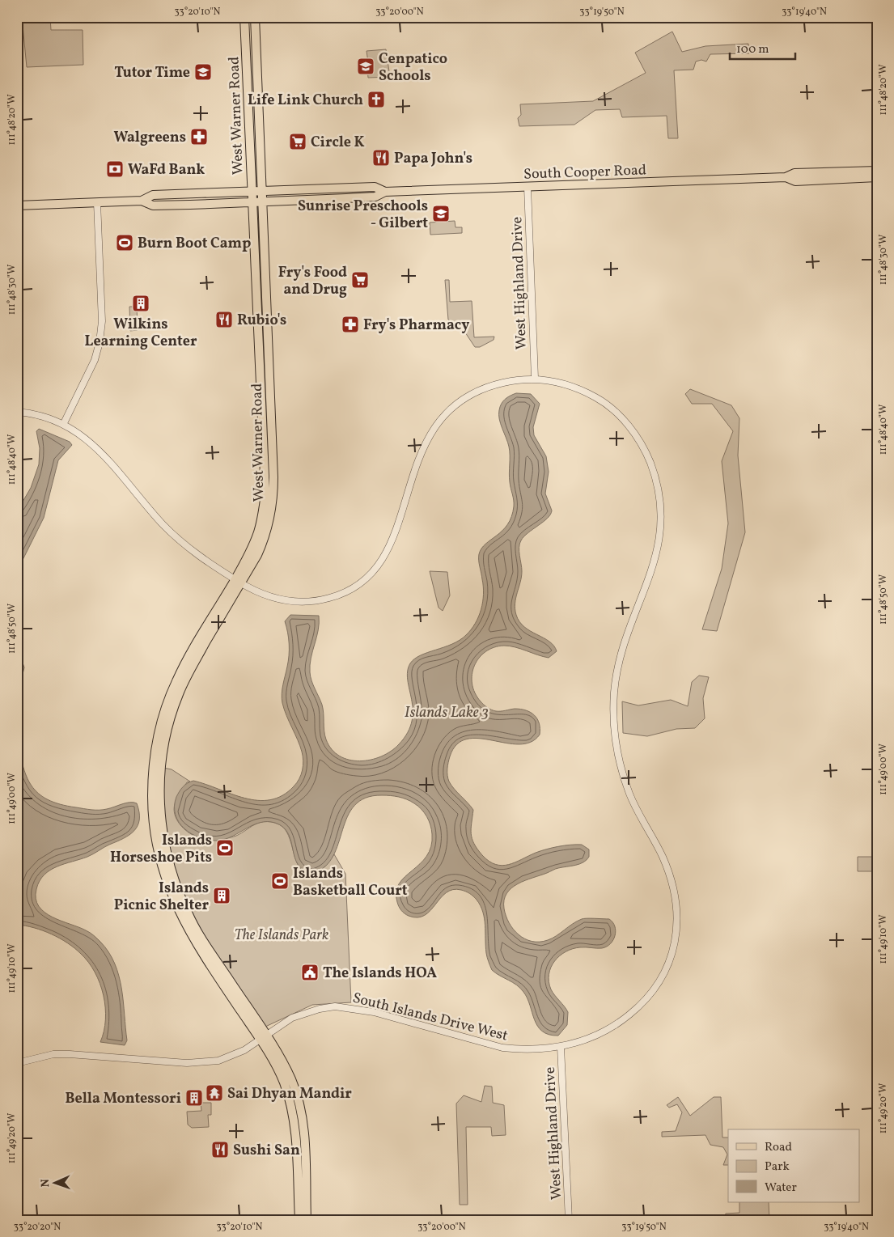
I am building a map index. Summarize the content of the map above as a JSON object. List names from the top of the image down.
{
  "streets": {
    "main road": ["West Warner Road", "South Cooper Road"],
    "street": ["West Highland Drive", "South Islands Drive West"]
  },
  "crossings": [
    ["West Warner Road", "South Cooper Road"],
    ["West Warner Road", "South Islands Drive West"],
    ["South Cooper Road", "West Highland Drive"],
    ["West Highland Drive", "South Islands Drive West"]
  ],
  "water": ["Islands Lake 3"],
  "parks": ["The Islands Park"],
  "places": {
    "school or university": ["Cenpatico Schools", "Tutor Time", "Sunrise Preschools - Gilbert"],
    "church": ["Life Link Church"],
    "pharmacy": ["Walgreens", "Fry's Pharmacy"],
    "supermarket": ["Circle K", "Fry's Food and Drug"],
    "restaurant": ["Papa John's", "Rubio's", "Sushi San"],
    "bank": ["WaFd Bank"],
    "sports": ["Burn Boot Camp", "Islands Horseshoe Pits", "Islands Basketball Court"],
    "building": ["Wilkins Learning Center", "Islands Picnic Shelter", "Bella Montessori"],
    "public building": ["The Islands HOA"],
    "temple": ["Sai Dhyan Mandir"]
  },
  "legend": ["Road", "Park", "Water"],
  "scale_bar": "100 m",
  "north": "left",
  "coordinates": [
    "33°20'10\"N",
    "33°20'00\"N",
    "33°19'50\"N",
    "33°19'40\"N",
    "111°48'20\"W",
    "111°48'30\"W",
    "111°48'40\"W",
    "111°48'50\"W",
    "111°49'00\"W",
    "111°49'10\"W",
    "111°49'20\"W",
    "33°20'20\"N"
  ]
}
